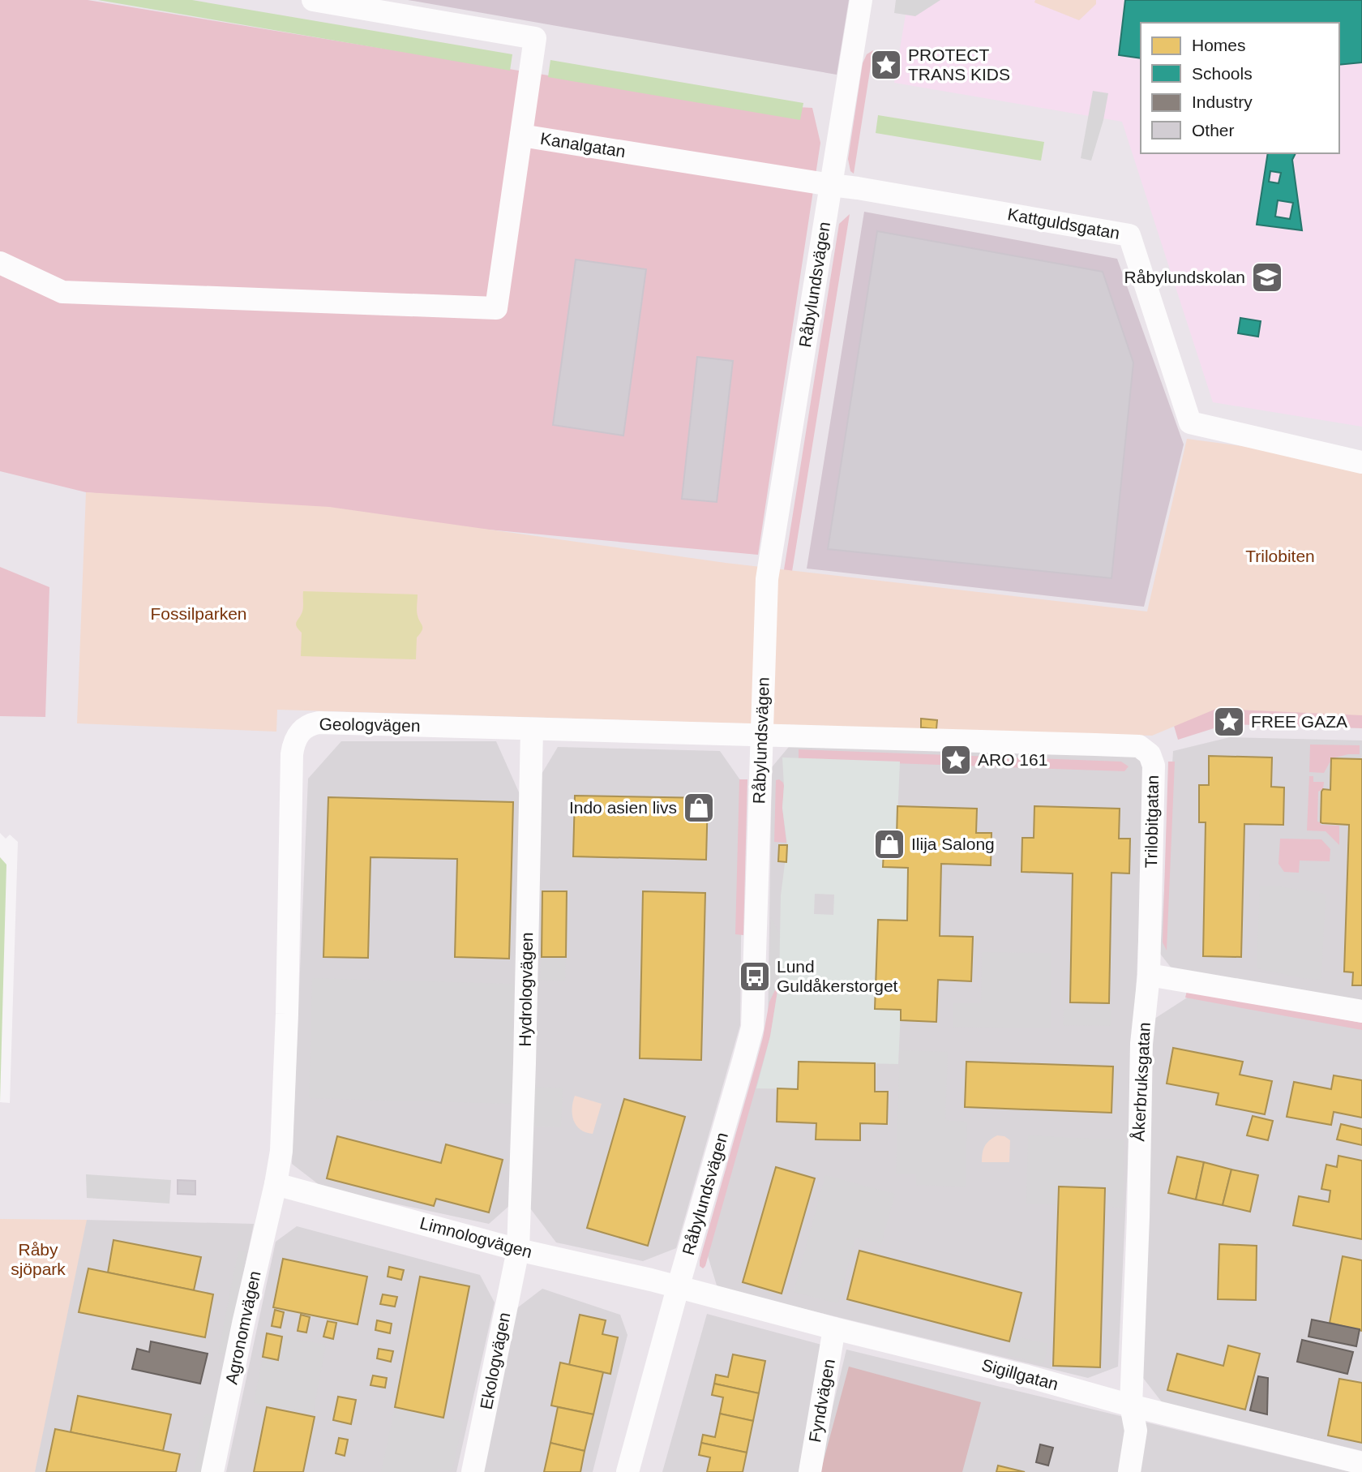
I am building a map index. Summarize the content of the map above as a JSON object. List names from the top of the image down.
{
  "streets": {
    "street": [
      "Kanalgatan",
      "Kattguldsgatan",
      "Råbylundsvägen",
      "Geologvägen",
      "Trilobitgatan",
      "Hydrologvägen",
      "Åkerbruksgatan",
      "Limnologvägen",
      "Agronomvägen",
      "Ekologvägen",
      "Sigillgatan",
      "Fyndvägen"
    ]
  },
  "crossings": [
    ["Kanalgatan", "Kattguldsgatan"],
    ["Kanalgatan", "Råbylundsvägen"],
    ["Kattguldsgatan", "Råbylundsvägen"],
    ["Råbylundsvägen", "Geologvägen"],
    ["Råbylundsvägen", "Trilobitgatan"],
    ["Råbylundsvägen", "Limnologvägen"],
    ["Råbylundsvägen", "Sigillgatan"],
    ["Geologvägen", "Trilobitgatan"],
    ["Geologvägen", "Hydrologvägen"],
    ["Geologvägen", "Limnologvägen"],
    ["Geologvägen", "Agronomvägen"],
    ["Trilobitgatan", "Åkerbruksgatan"],
    ["Hydrologvägen", "Limnologvägen"],
    ["Hydrologvägen", "Ekologvägen"],
    ["Åkerbruksgatan", "Sigillgatan"],
    ["Limnologvägen", "Agronomvägen"],
    ["Limnologvägen", "Ekologvägen"],
    ["Limnologvägen", "Sigillgatan"],
    ["Sigillgatan", "Fyndvägen"]
  ],
  "parks": ["Trilobiten", "Fossilparken", "Råby sjöpark"],
  "places": {
    "place": ["PROTECT TRANS KIDS", "FREE GAZA", "ARO 161"],
    "school or university": ["Råbylundskolan"],
    "shop": ["Indo asien livs", "Ilija Salong"],
    "bus stop": ["Lund Guldåkerstorget"]
  },
  "legend": [
    "Homes",
    "Schools",
    "Industry",
    "Other"
  ]
}
